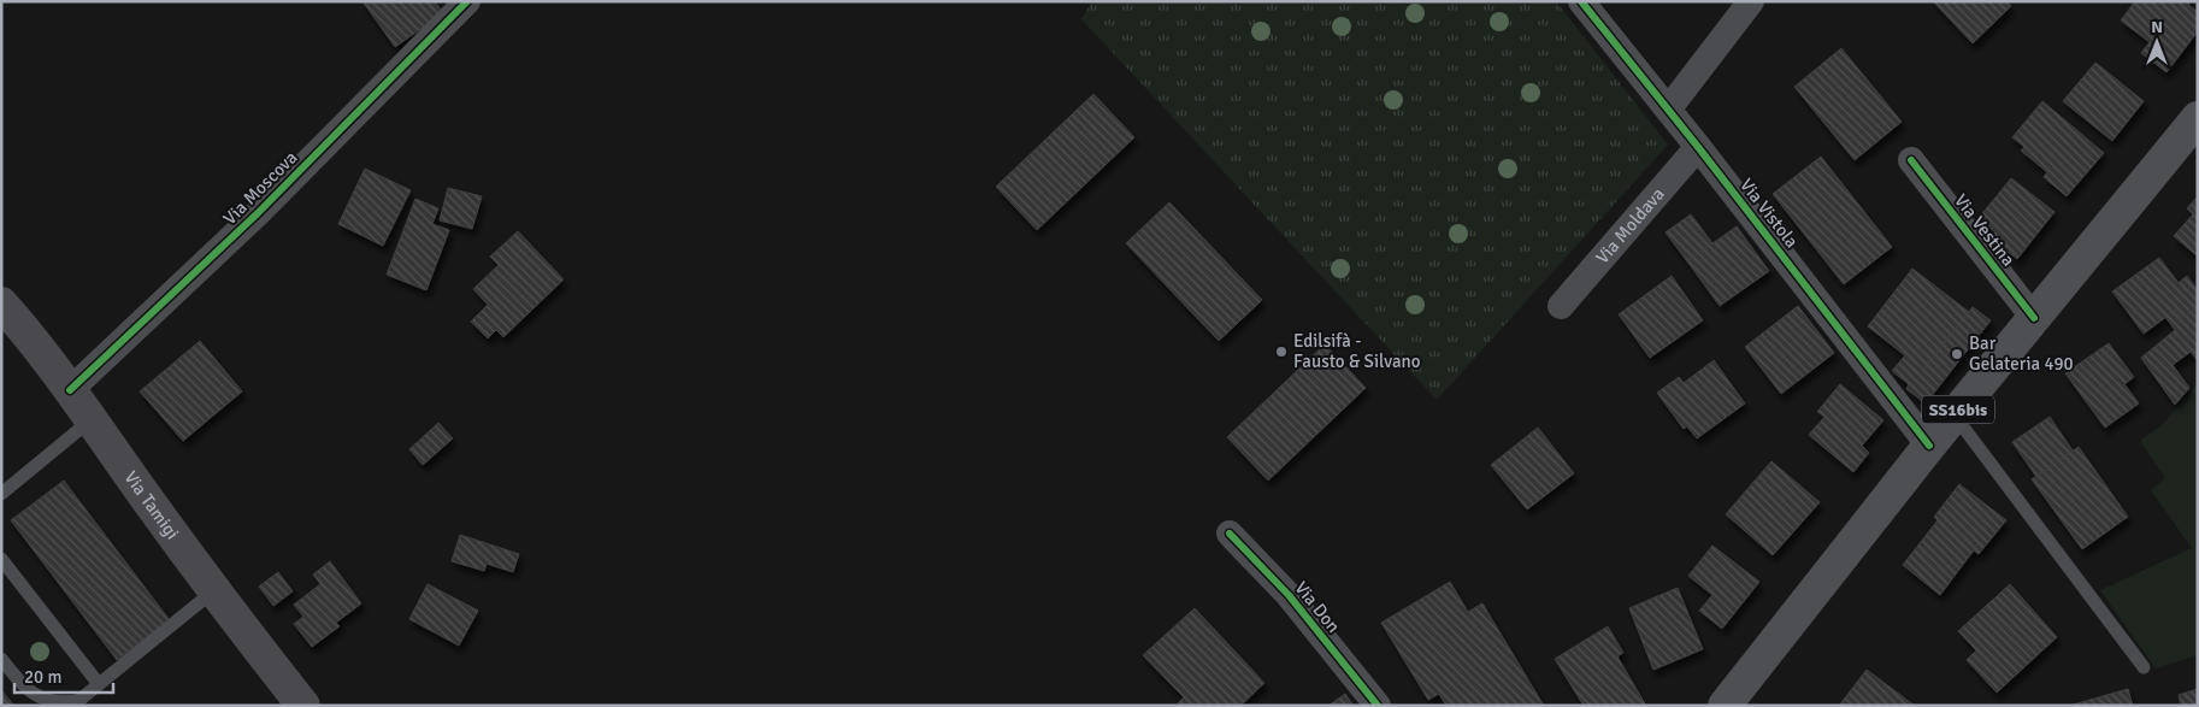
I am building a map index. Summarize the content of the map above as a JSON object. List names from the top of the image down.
{
  "streets": {
    "main road": ["SS16bis"],
    "street": [
      "Via Moscova",
      "Via Vistola",
      "Via Moldava",
      "Via Vestina",
      "Via Tamigi",
      "Via Don"
    ]
  },
  "crossings": [
    ["Via Moscova", "Via Tamigi"],
    ["Via Vistola", "Via Moldava"],
    ["Via Vistola", "SS16bis"],
    ["Via Vestina", "SS16bis"]
  ],
  "places": ["Edilsifà - Fausto & Silvano", "Bar Gelateria 490"],
  "scale_bar": "20 m",
  "north": "top"
}
